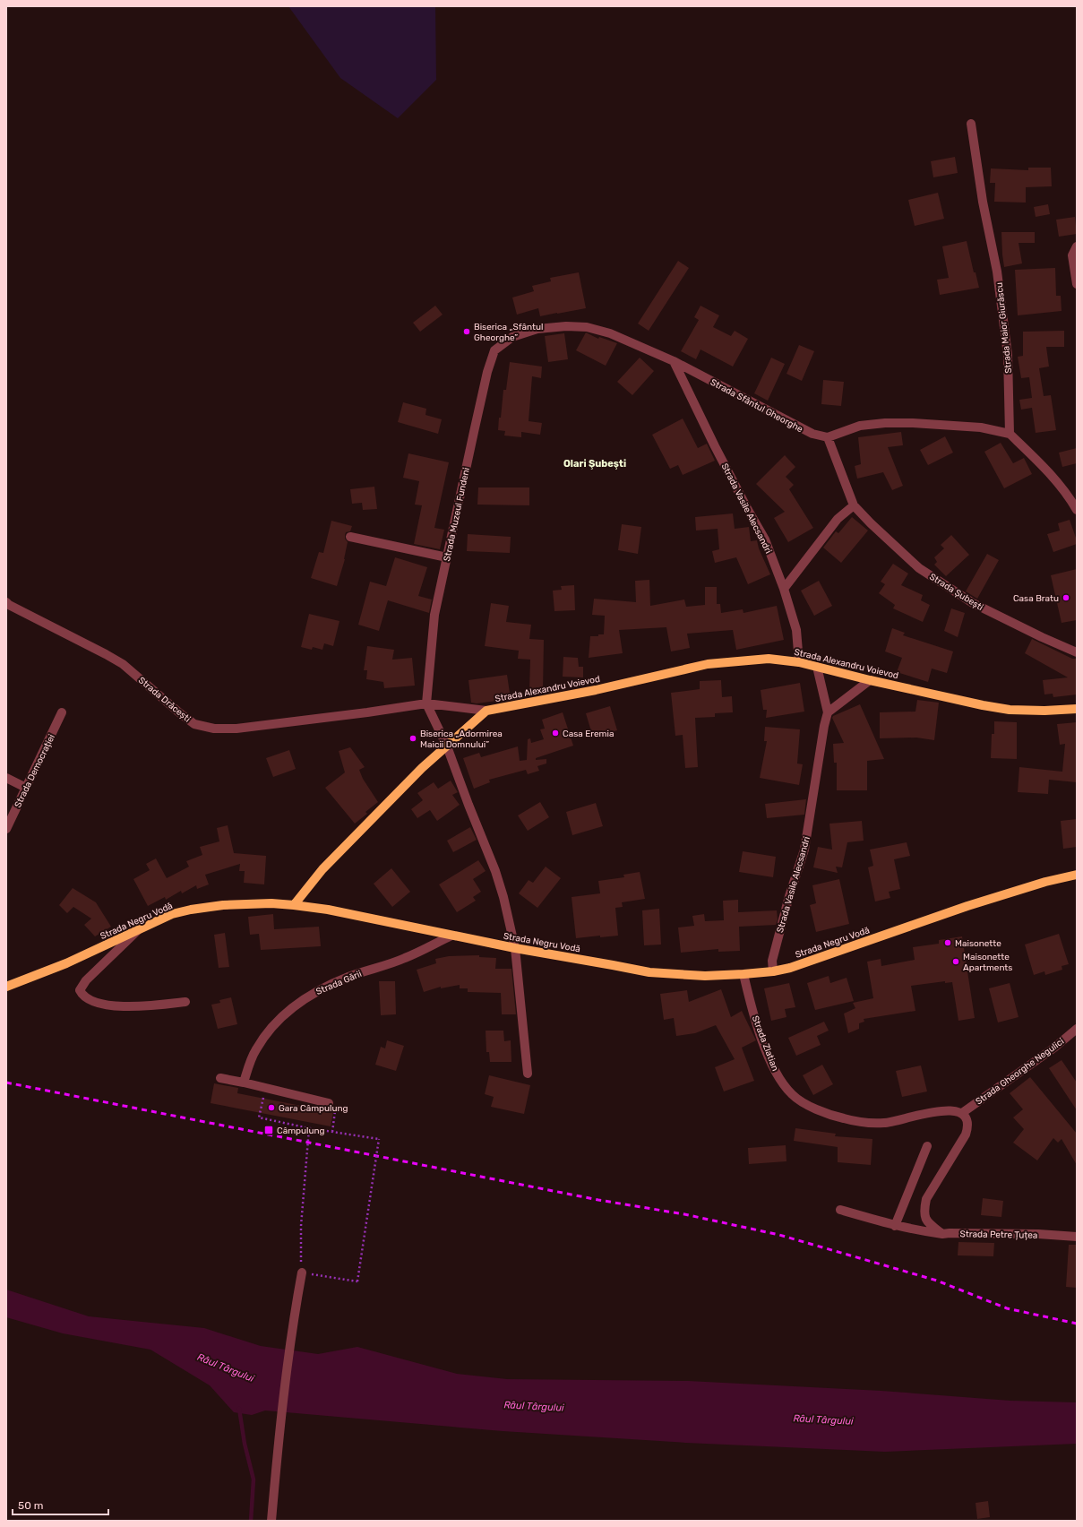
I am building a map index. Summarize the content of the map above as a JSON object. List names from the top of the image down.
{
  "streets": {
    "main road": ["Strada Alexandru Voievod", "Strada Negru Vodă"],
    "street": [
      "Strada Maior Giurăscu",
      "Strada Sfântul Gheorghe",
      "Strada Vasile Alecsandri",
      "Strada Muzeul Fundeni",
      "Strada Șubești",
      "Strada Drăcești",
      "Strada Democrației",
      "Strada Gării",
      "Strada Zlatian",
      "Strada Gheorghe Negulici",
      "Strada Petre Țuțea"
    ]
  },
  "crossings": [
    ["Strada Sfântul Gheorghe", "Strada Vasile Alecsandri"],
    ["Strada Sfântul Gheorghe", "Strada Muzeul Fundeni"],
    ["Strada Sfântul Gheorghe", "Strada Șubești"],
    ["Strada Vasile Alecsandri", "Strada Alexandru Voievod"],
    ["Strada Vasile Alecsandri", "Strada Negru Vodă"],
    ["Strada Muzeul Fundeni", "Strada Drăcești"],
    ["Strada Alexandru Voievod", "Strada Drăcești"],
    ["Strada Negru Vodă", "Strada Gării"],
    ["Strada Negru Vodă", "Strada Zlatian"],
    ["Strada Zlatian", "Strada Gheorghe Negulici"]
  ],
  "districts": ["Olari Şubeşti"],
  "water": ["Râul Târgului"],
  "places": {
    "other": [
      "Biserica „Sfântul Gheorghe”",
      "Casa Bratu",
      "Casa Eremia",
      "Biserica „Adormirea Maicii Domnului”",
      "Maisonette",
      "Maisonette Apartments",
      "Gara Câmpulung"
    ],
    "transit": ["Câmpulung"]
  },
  "scale_bar": "50 m"
}
